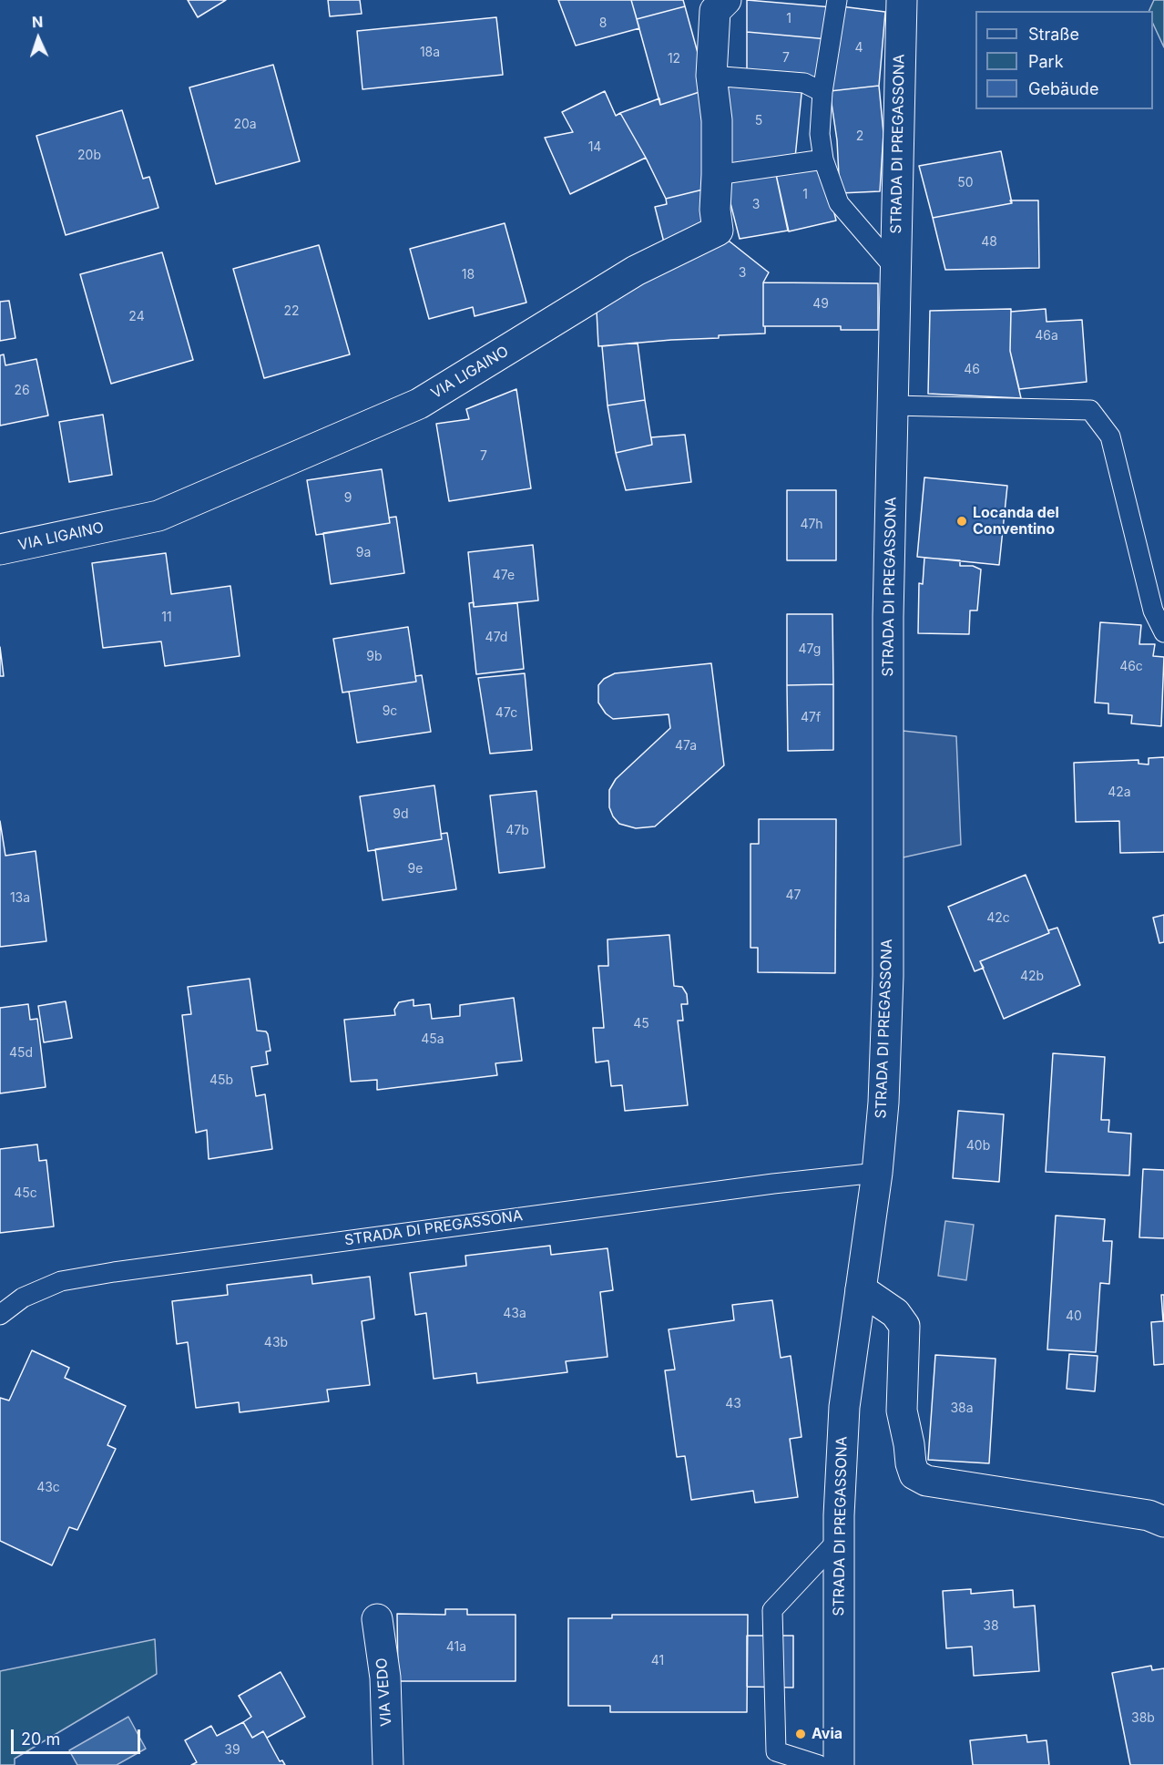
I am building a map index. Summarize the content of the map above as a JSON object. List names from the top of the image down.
{
  "streets": {
    "street": ["STRADA DI PREGASSONA", "VIA LIGAINO", "VIA VEDO"]
  },
  "places": ["Locanda del Conventino", "Avia"],
  "house_numbers": [
    "1",
    "8",
    "4",
    "18a",
    "7",
    "12",
    "5",
    "20a",
    "2",
    "14",
    "20b",
    "50",
    "1",
    "3",
    "48",
    "3",
    "18",
    "49",
    "22",
    "24",
    "46a",
    "46",
    "26",
    "7",
    "9",
    "47h",
    "9a",
    "47e",
    "11",
    "47d",
    "47g",
    "9b",
    "46c",
    "9c",
    "47c",
    "47f",
    "47a",
    "42a",
    "9d",
    "47b",
    "9e",
    "47",
    "13a",
    "42c",
    "42b",
    "45",
    "45a",
    "45d",
    "45b",
    "40b",
    "45c",
    "43a",
    "40",
    "43b",
    "43",
    "38a",
    "43c",
    "38",
    "41a",
    "41",
    "38b",
    "39"
  ],
  "legend": ["Straße", "Park", "Gebäude"],
  "scale_bar": "20 m",
  "north": "top"
}
